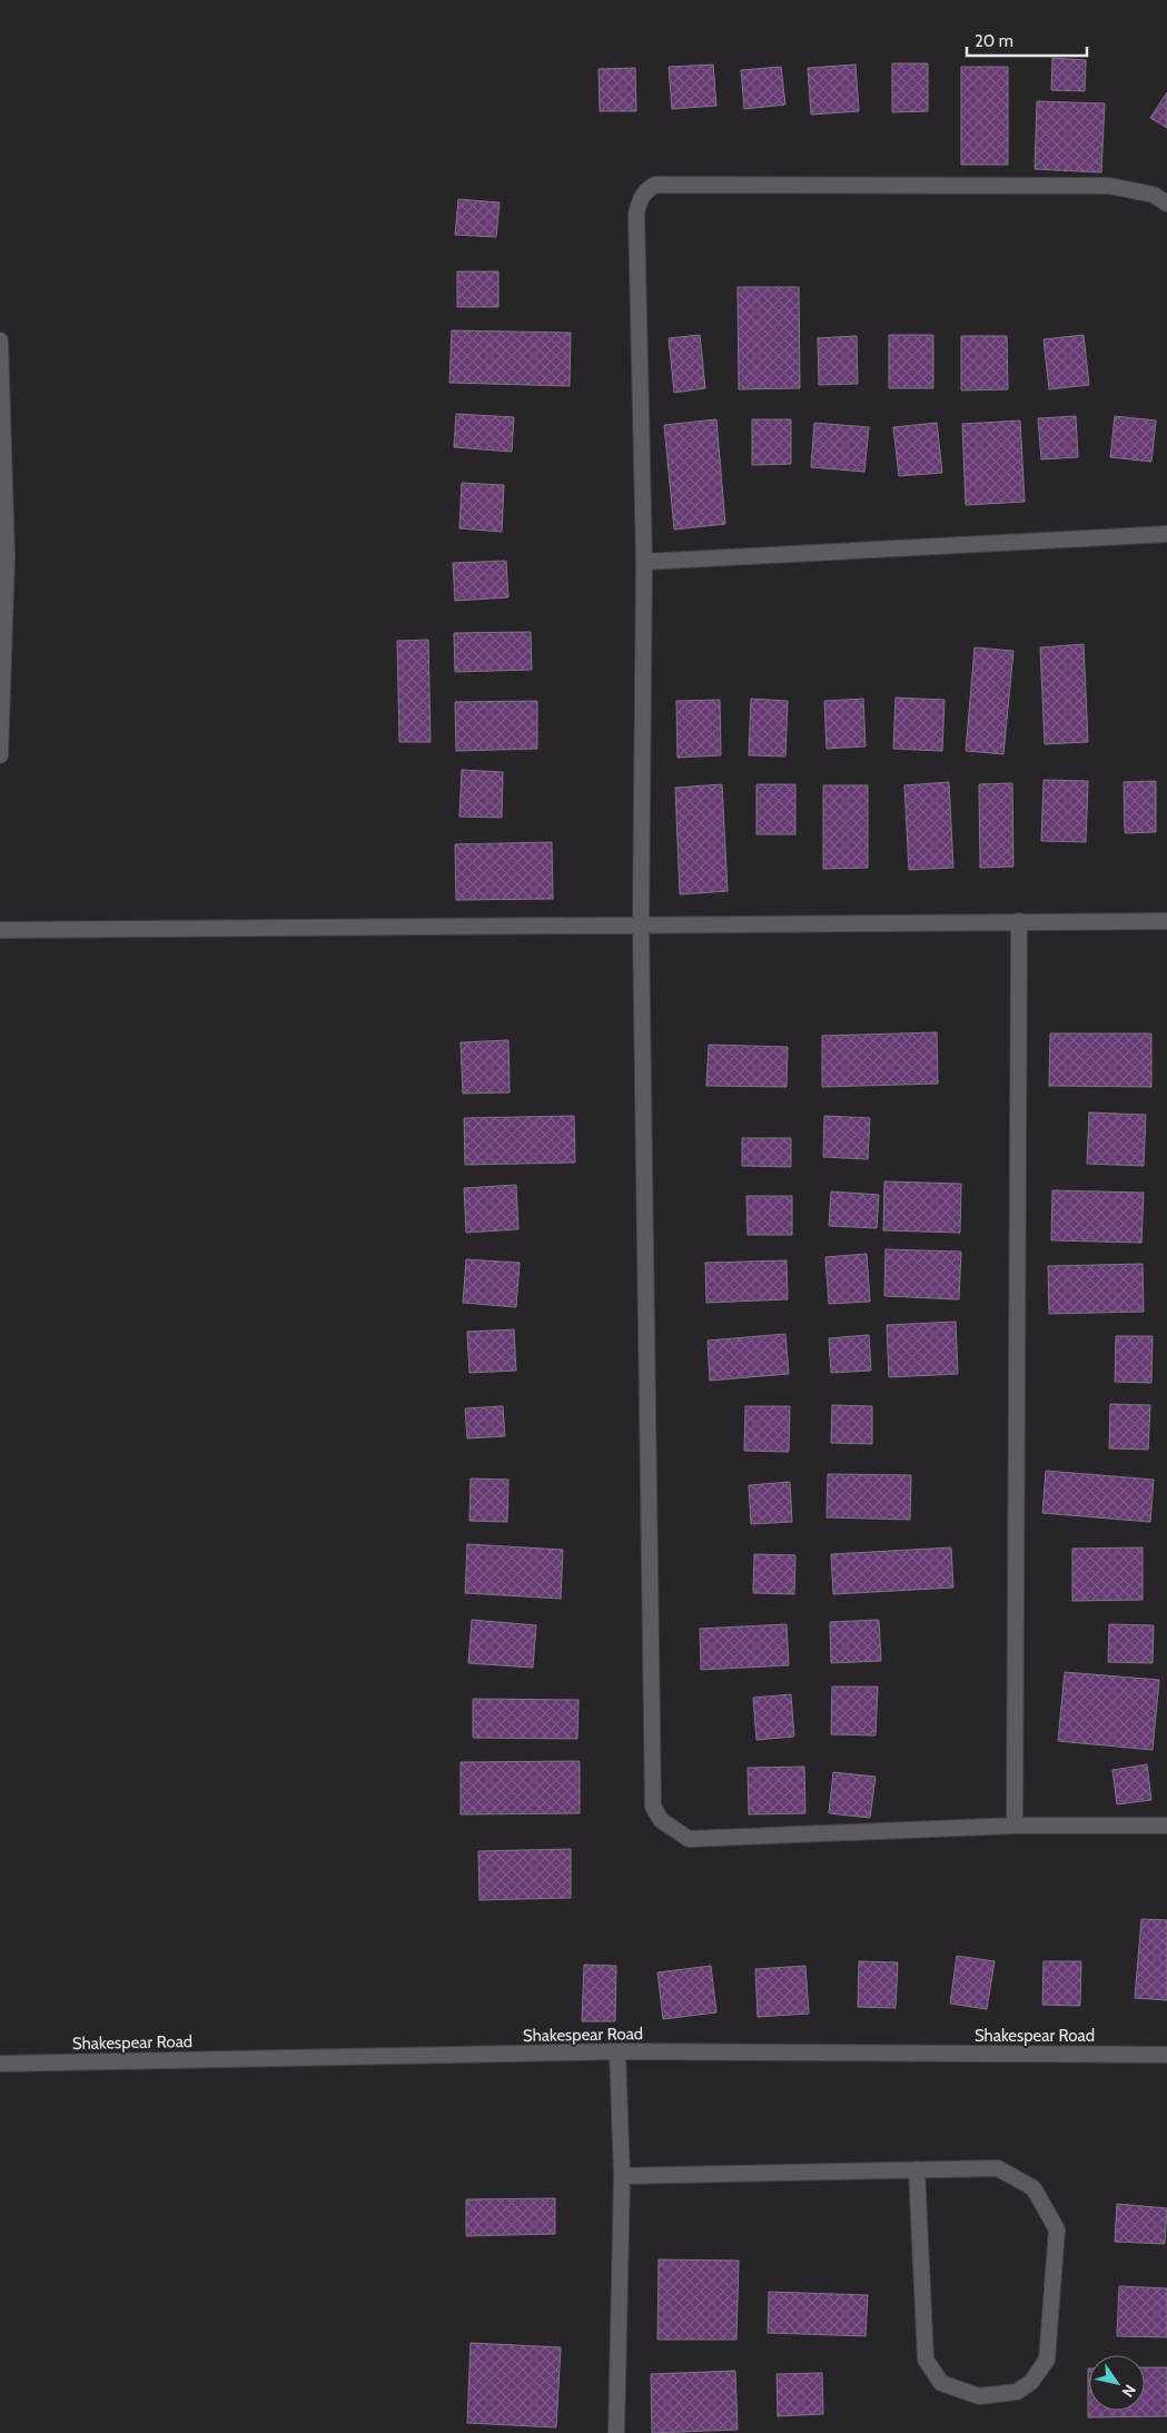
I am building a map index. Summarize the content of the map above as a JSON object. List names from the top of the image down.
{
  "streets": {
    "street": ["Shakespear Road"]
  },
  "scale_bar": "20 m",
  "north": "bottom right"
}
